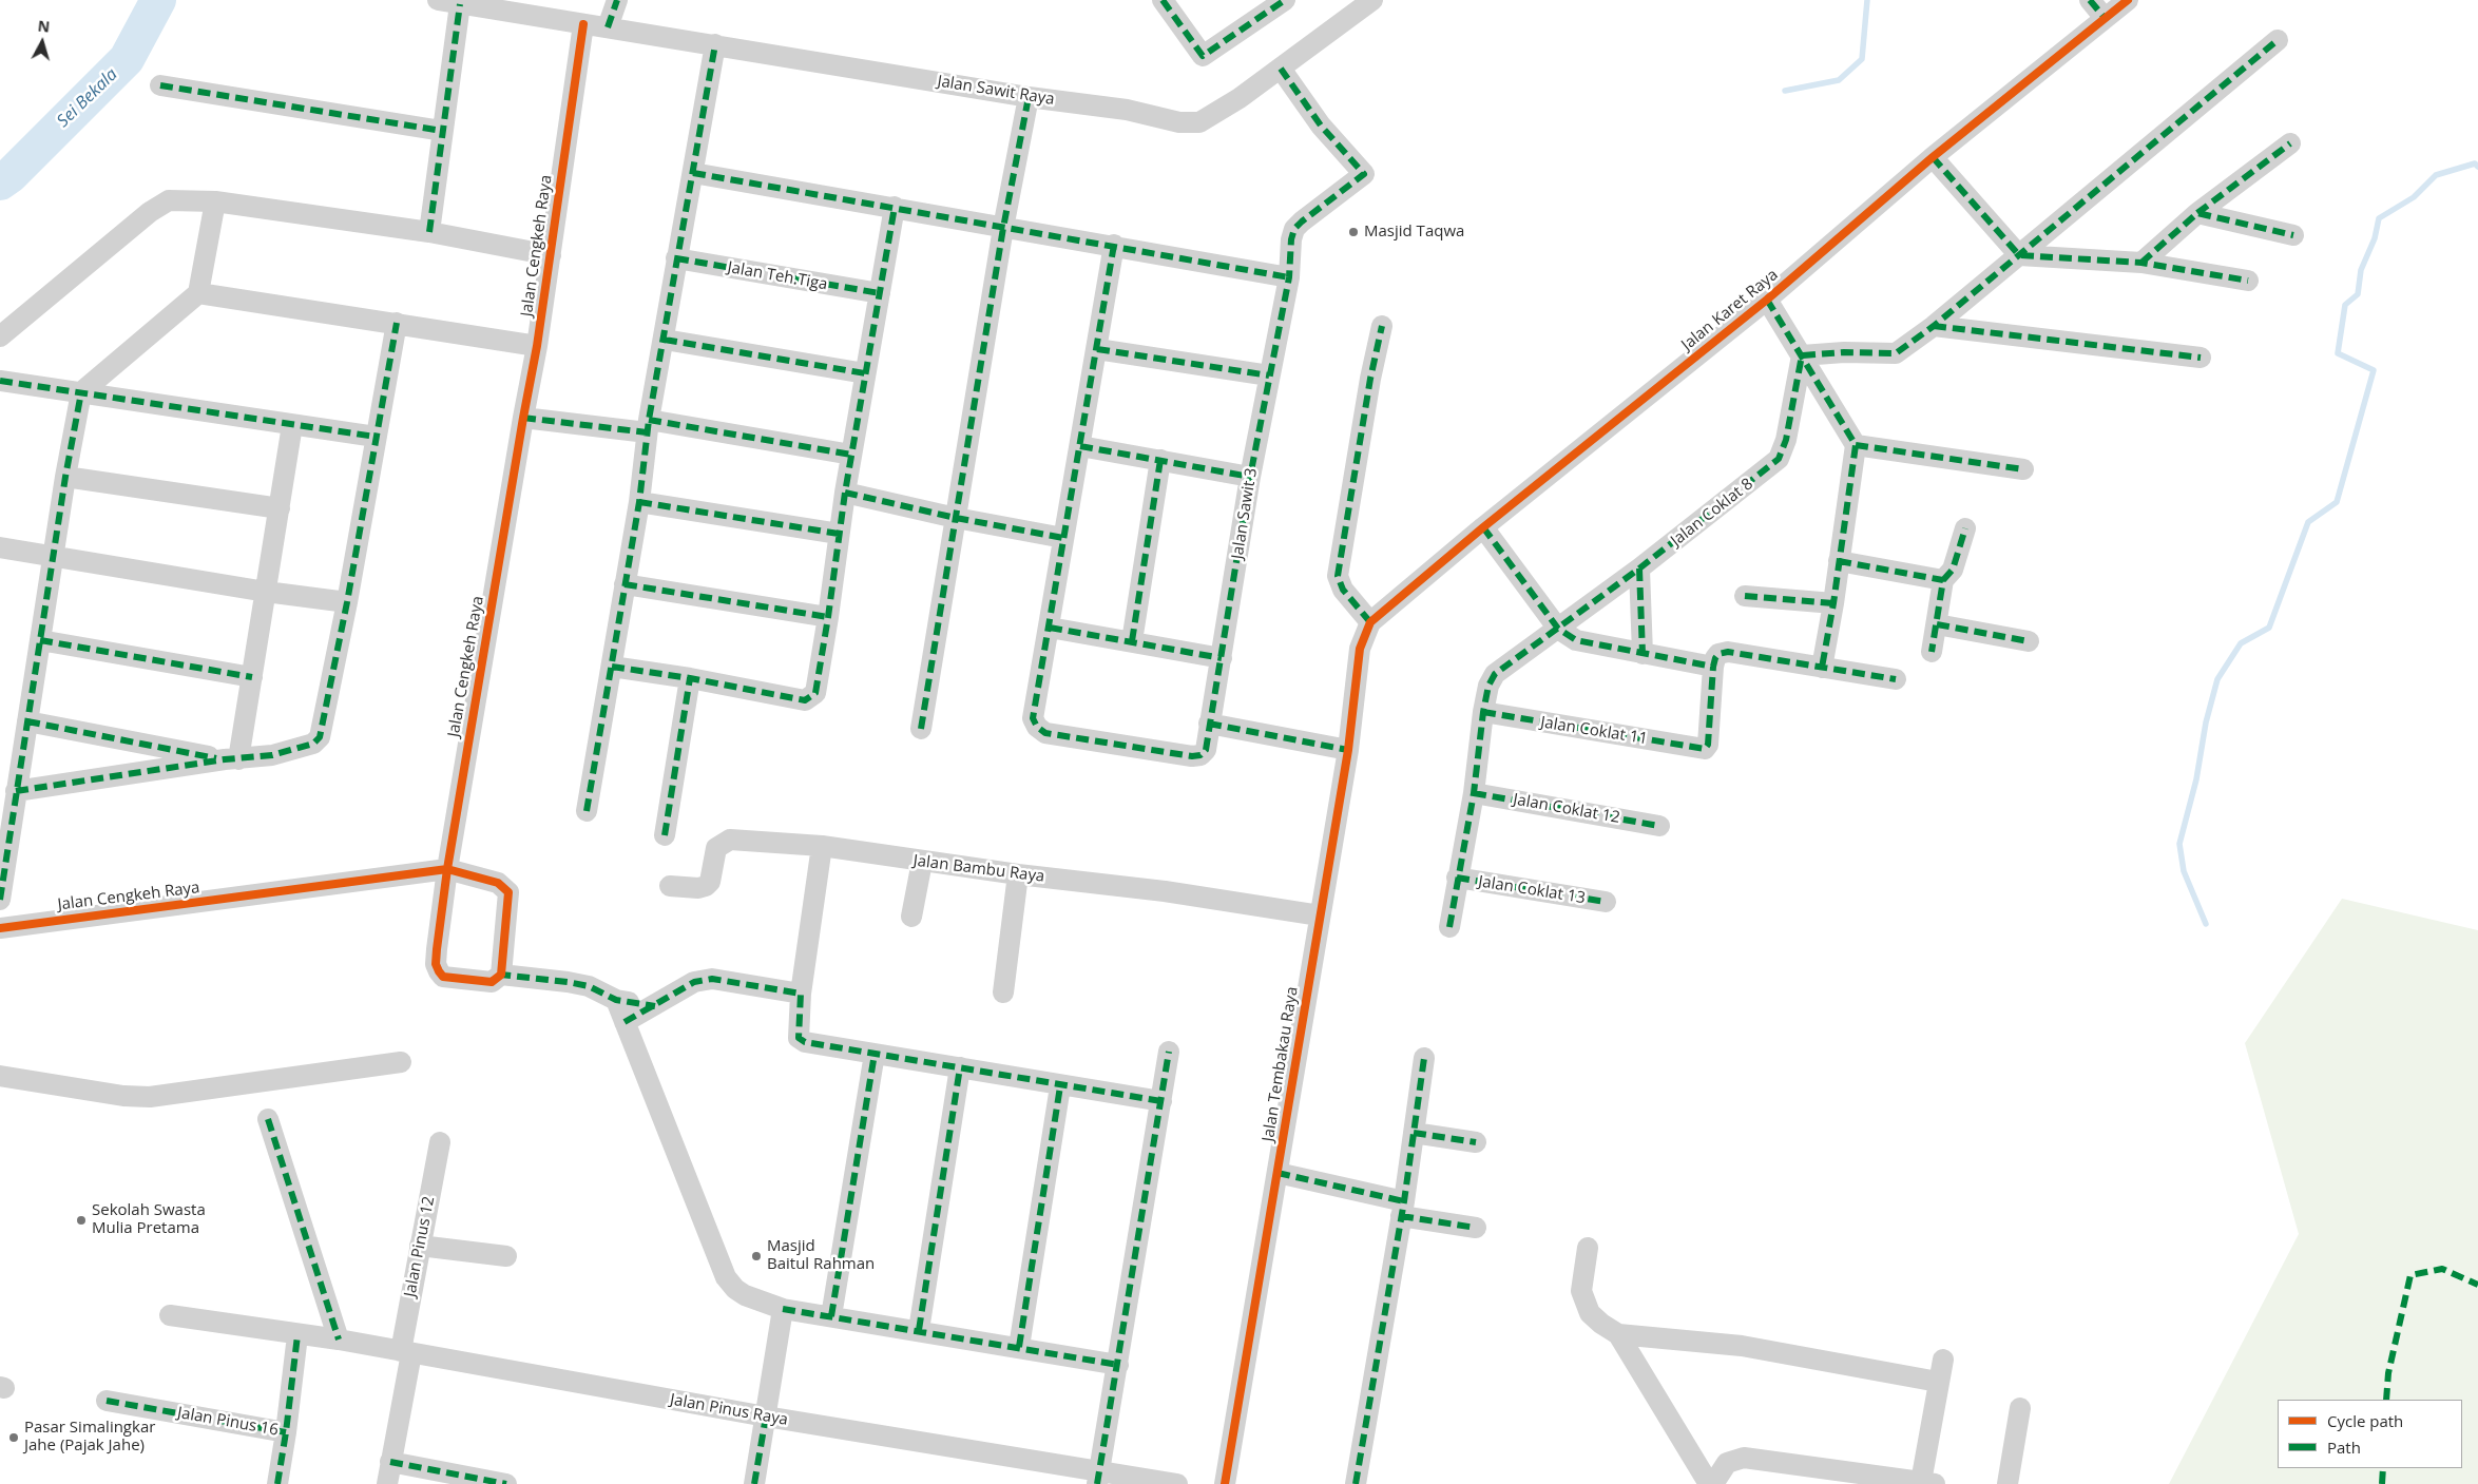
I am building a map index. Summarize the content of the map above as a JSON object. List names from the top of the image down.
{
  "streets": {
    "street": [
      "Jalan Sawit Raya",
      "Jalan Cengkeh Raya",
      "Jalan Teh.Tiga",
      "Jalan Karet Raya",
      "Jalan Coklat 8",
      "Jalan Sawit 3",
      "Jalan Coklat 11",
      "Jalan Coklat 12",
      "Jalan Bambu Raya",
      "Jalan Coklat 13",
      "Jalan Tembakau Raya",
      "Jalan Pinus 12",
      "Jalan Pinus Raya",
      "Jalan Pinus 16"
    ]
  },
  "crossings": [
    ["Jalan Sawit Raya", "Jalan Cengkeh Raya"],
    ["Jalan Sawit Raya", "Jalan Sawit 3"],
    ["Jalan Karet Raya", "Jalan Tembakau Raya"],
    ["Jalan Coklat 8", "Jalan Coklat 11"],
    ["Jalan Coklat 8", "Jalan Coklat 12"],
    ["Jalan Coklat 8", "Jalan Coklat 13"],
    ["Jalan Bambu Raya", "Jalan Tembakau Raya"],
    ["Jalan Pinus 12", "Jalan Pinus Raya"]
  ],
  "water": ["Sei Bekala"],
  "places": [
    "Masjid Taqwa",
    "Sekolah Swasta Mulia Pretama",
    "Masjid Baitul Rahman",
    "Pasar Simalingkar Jahe (Pajak Jahe)"
  ],
  "legend": ["Cycle path", "Path"],
  "north": "top"
}
